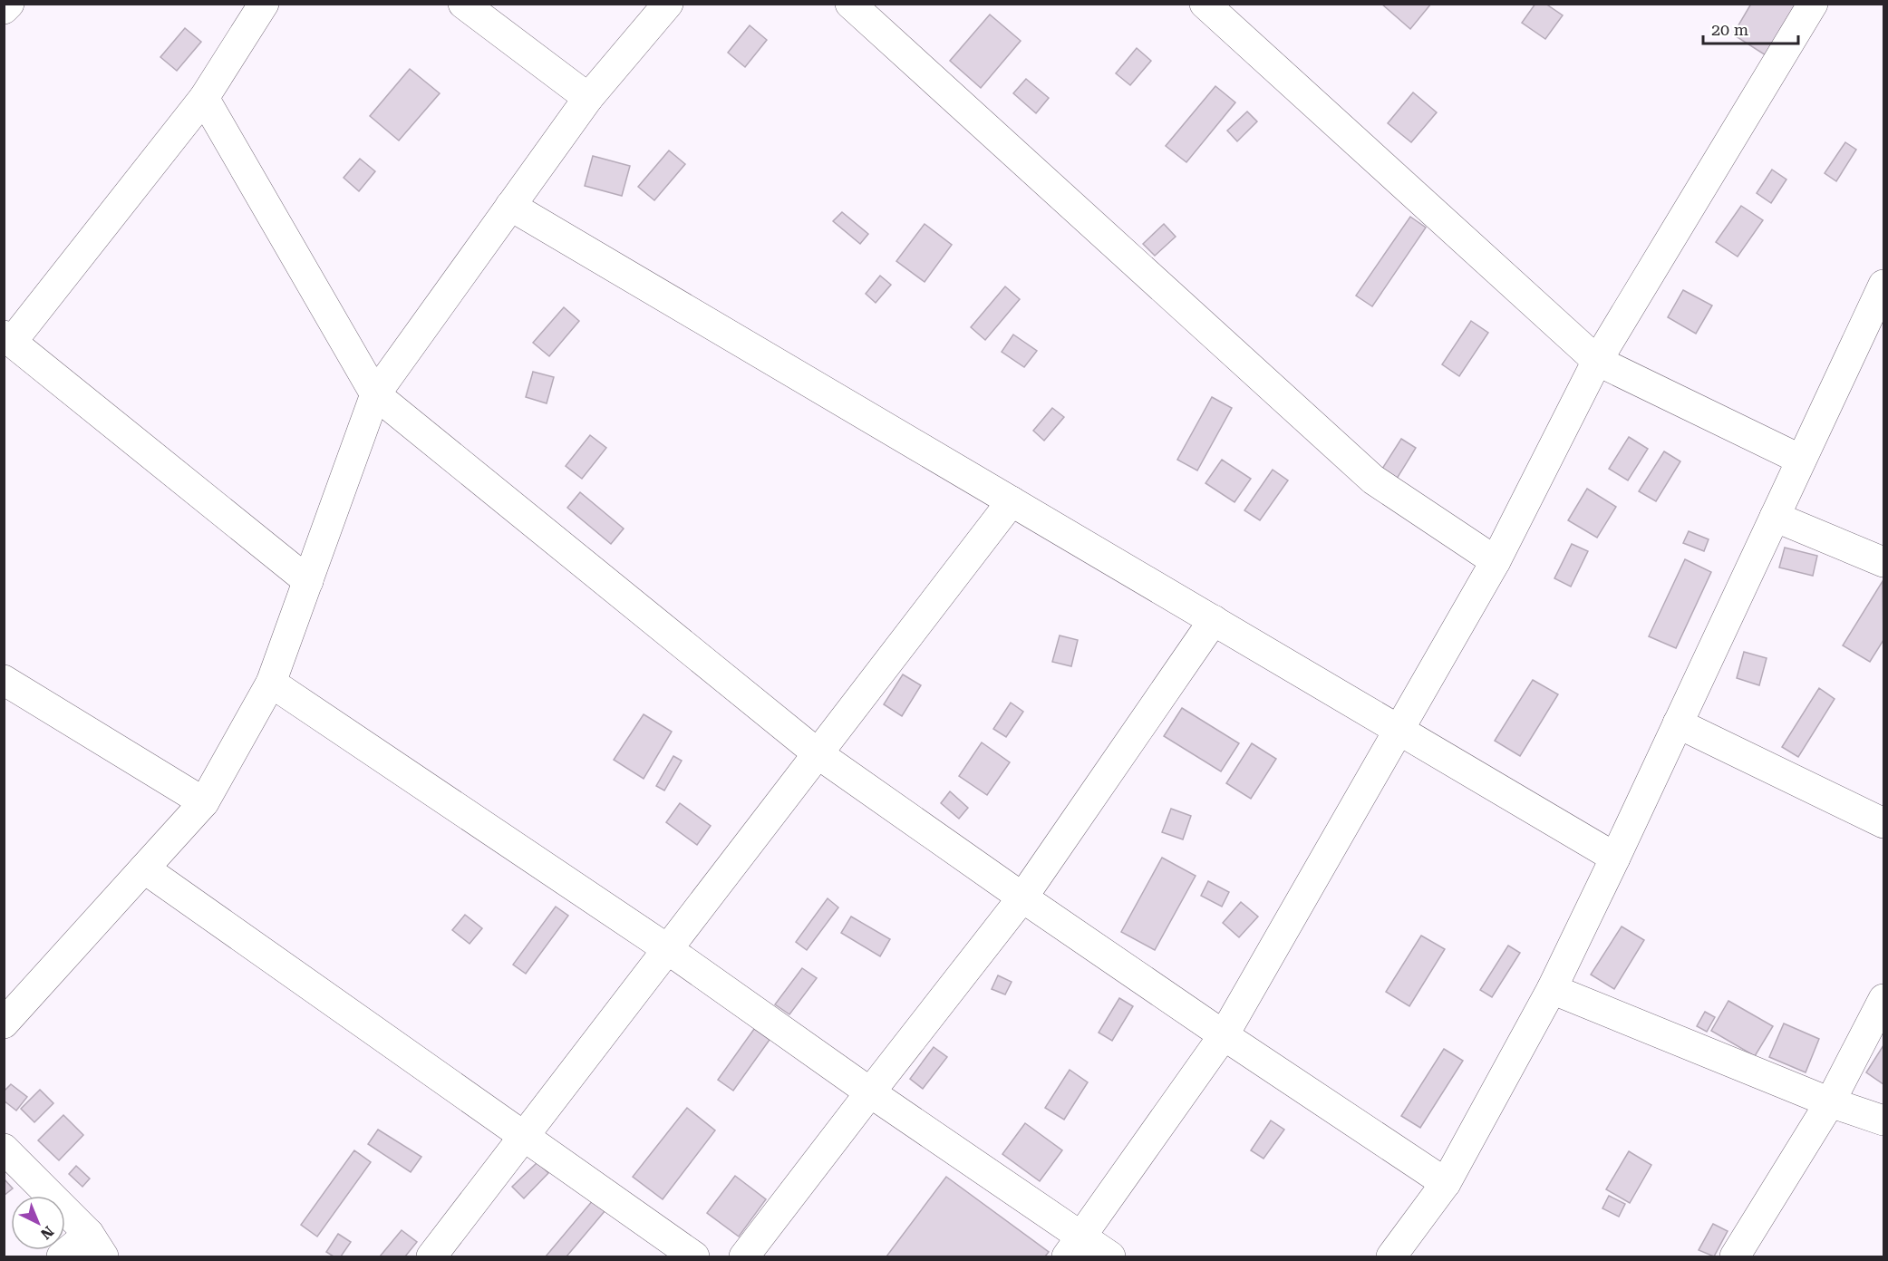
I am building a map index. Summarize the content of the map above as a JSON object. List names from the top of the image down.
{
  "scale_bar": "20 m",
  "north": "bottom right"
}
